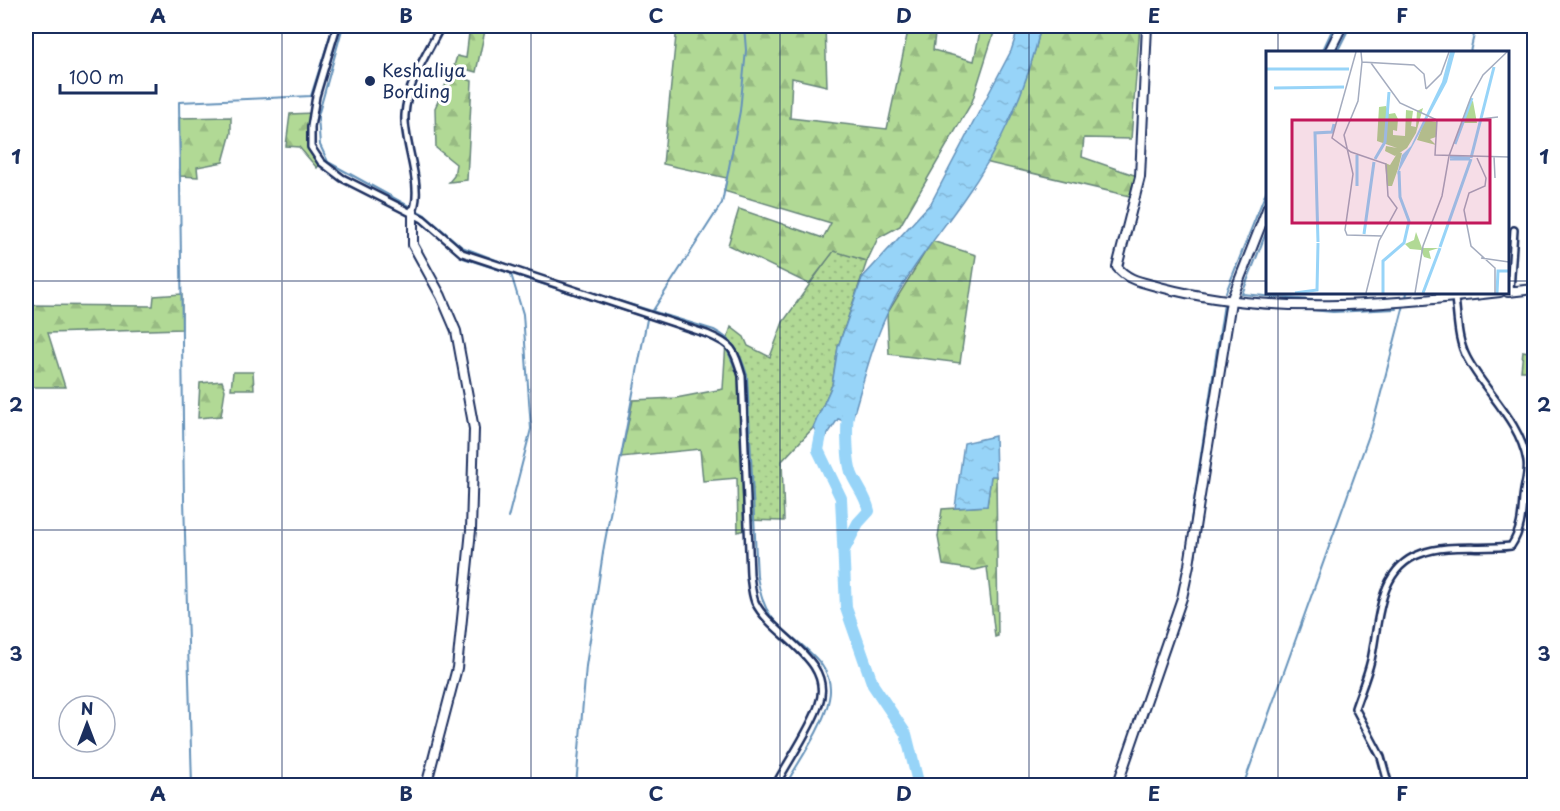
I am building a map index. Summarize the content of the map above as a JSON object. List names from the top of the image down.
{
  "places": ["Keshaliya Bording"],
  "scale_bar": "100 m",
  "north": "top",
  "grid": {
    "columns": [
      "A",
      "B",
      "C",
      "D",
      "E",
      "F"
    ],
    "rows": ["1", "2", "3"]
  }
}
